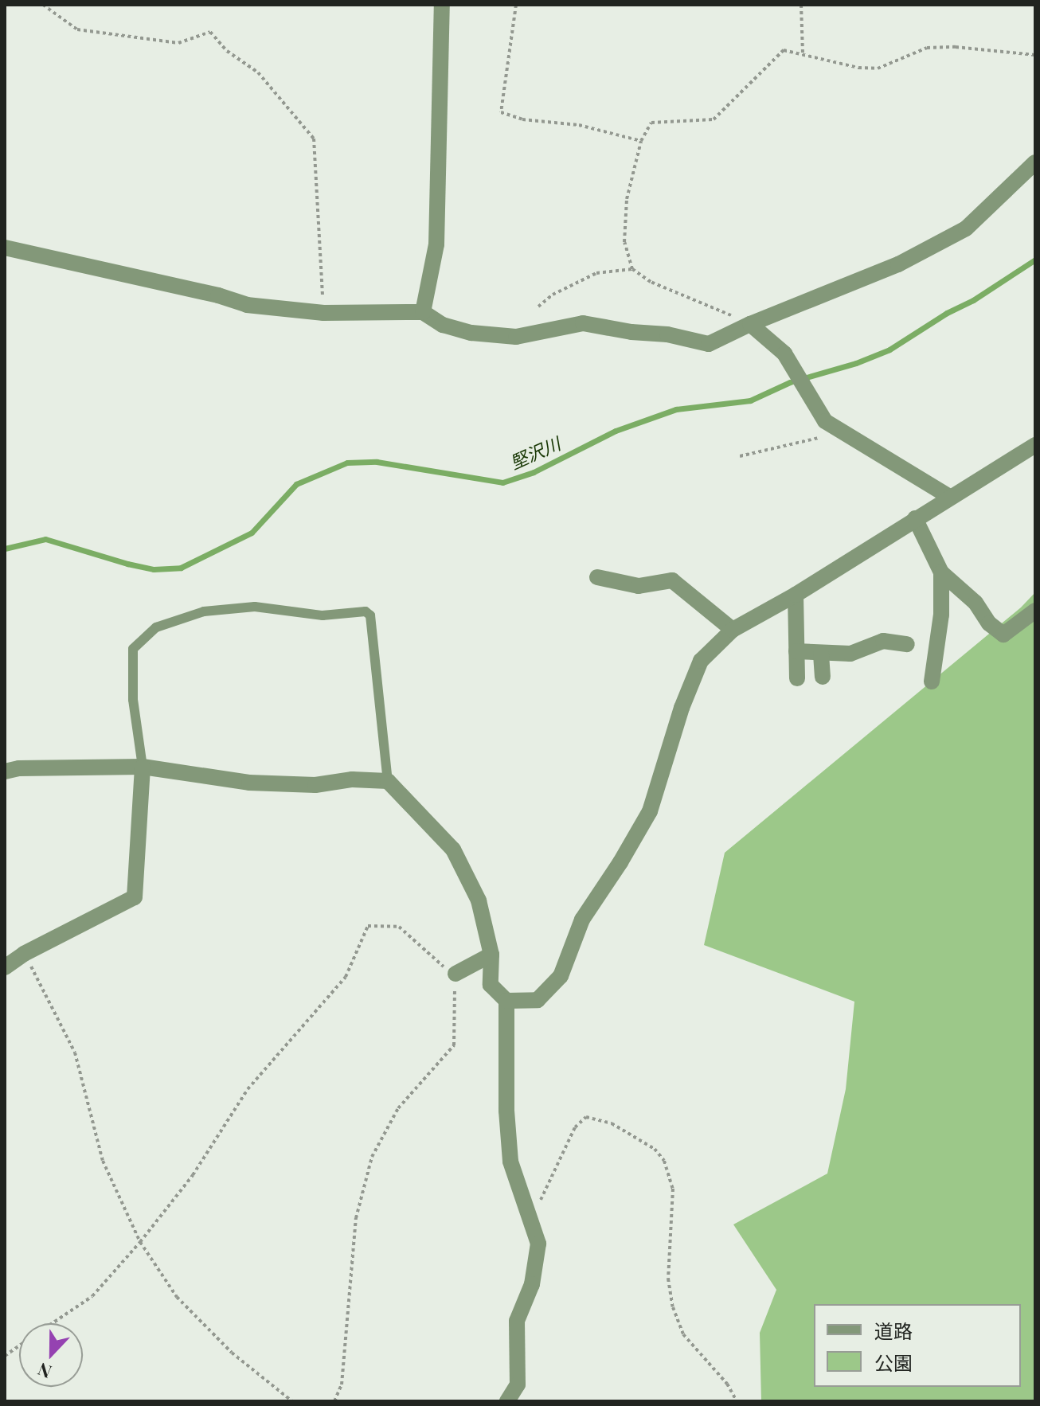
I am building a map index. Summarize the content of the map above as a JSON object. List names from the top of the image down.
{
  "water": ["堅沢川"],
  "legend": ["道路", "公園"],
  "north": "bottom"
}
